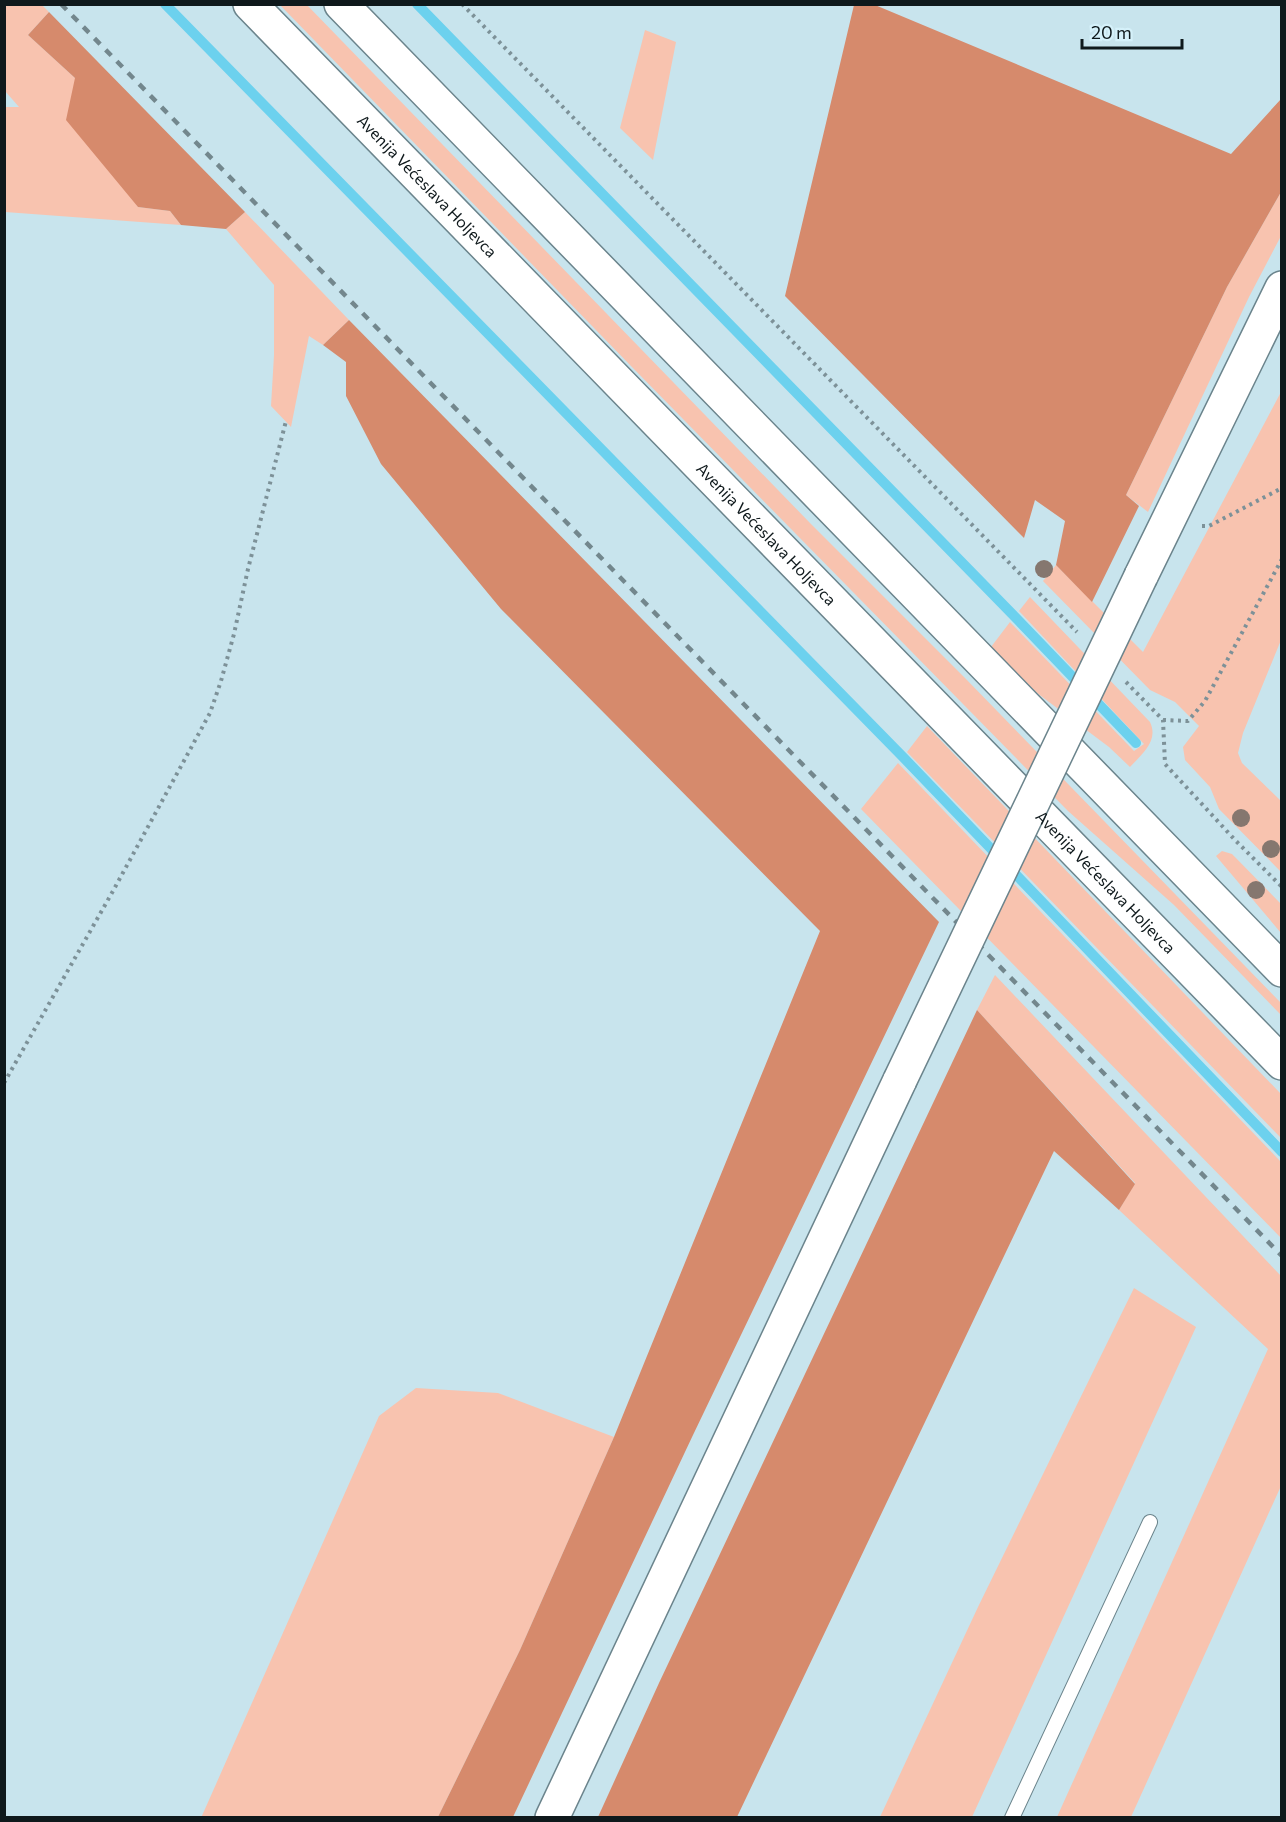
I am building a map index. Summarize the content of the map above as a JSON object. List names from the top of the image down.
{
  "streets": {
    "main road": ["Avenija Većeslava Holjevca"]
  },
  "scale_bar": "20 m"
}
